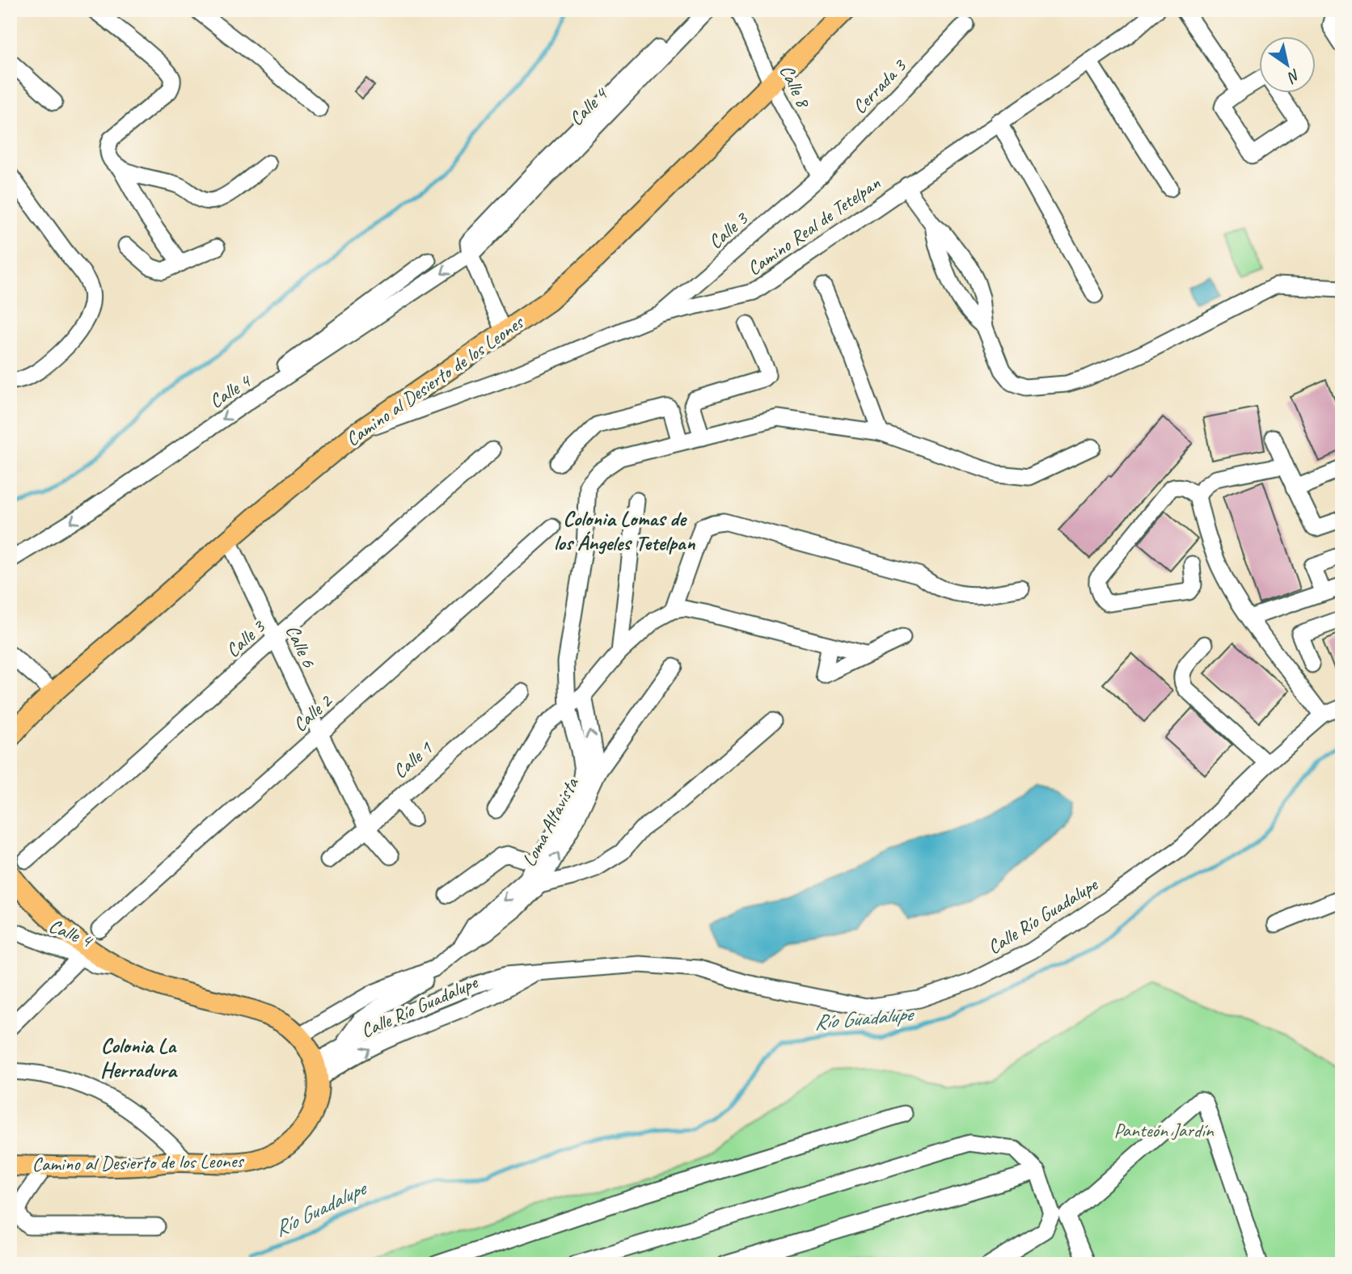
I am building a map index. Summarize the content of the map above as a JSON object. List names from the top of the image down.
{
  "streets": {
    "main road": ["Camino al Desierto de los Leones"],
    "street": [
      "Calle 8",
      "Cerrada 3",
      "Calle 4",
      "Camino Real de Tetelpan",
      "Calle 3",
      "Calle 6",
      "Calle 2",
      "Calle 1",
      "Loma Altavista",
      "Calle Río Guadalupe"
    ]
  },
  "crossings": [
    ["Calle 8", "Cerrada 3"],
    ["Calle 8", "Calle 3"],
    ["Calle 8", "Camino al Desierto de los Leones"],
    ["Cerrada 3", "Calle 3"],
    ["Camino Real de Tetelpan", "Calle 3"],
    ["Camino Real de Tetelpan", "Camino al Desierto de los Leones"],
    ["Calle 3", "Calle 6"],
    ["Camino al Desierto de los Leones", "Calle 6"],
    ["Camino al Desierto de los Leones", "Calle Río Guadalupe"],
    ["Calle 6", "Calle 2"],
    ["Calle 6", "Calle 1"]
  ],
  "districts": ["Colonia Lomas de los Ángeles Tetelpan", "Colonia La Herradura"],
  "water": ["Río Guadalupe"],
  "parks": ["Panteón Jardín"],
  "north": "bottom right"
}
